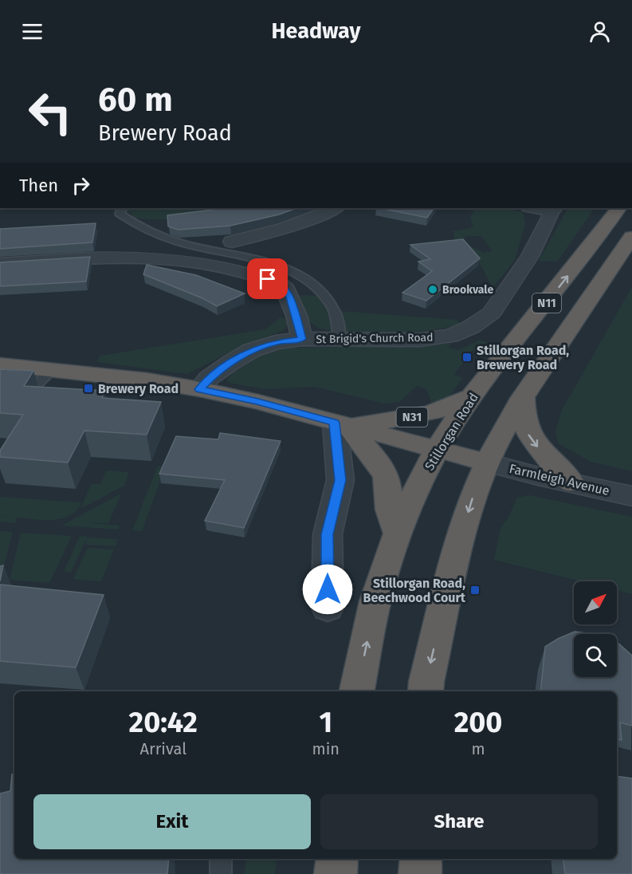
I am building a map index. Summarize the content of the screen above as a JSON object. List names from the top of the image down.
{
  "streets": {
    "highway": ["N11", "N31", "Stillorgan Road"],
    "street": ["St Brigid's Church Road", "Farmleigh Avenue"]
  },
  "crossings": [
    ["N11", "N31"],
    ["N11", "Farmleigh Avenue"],
    ["St Brigid's Church Road", "N31"],
    ["N31", "Stillorgan Road"],
    ["N31", "Farmleigh Avenue"]
  ],
  "places": {
    "other": ["Brookvale"],
    "transit": ["Stillorgan Road, Brewery Road", "Brewery Road", "Stillorgan Road, Beechwood Court"]
  },
  "north": "top right",
  "page": {
    "header": "Headway",
    "turn": ["60 m", "Brewery Road"],
    "then": "Then",
    "eta": [
      "20:42",
      "Arrival",
      "1",
      "min",
      "200",
      "m"
    ],
    "buttons": ["Exit", "Share"]
  }
}
